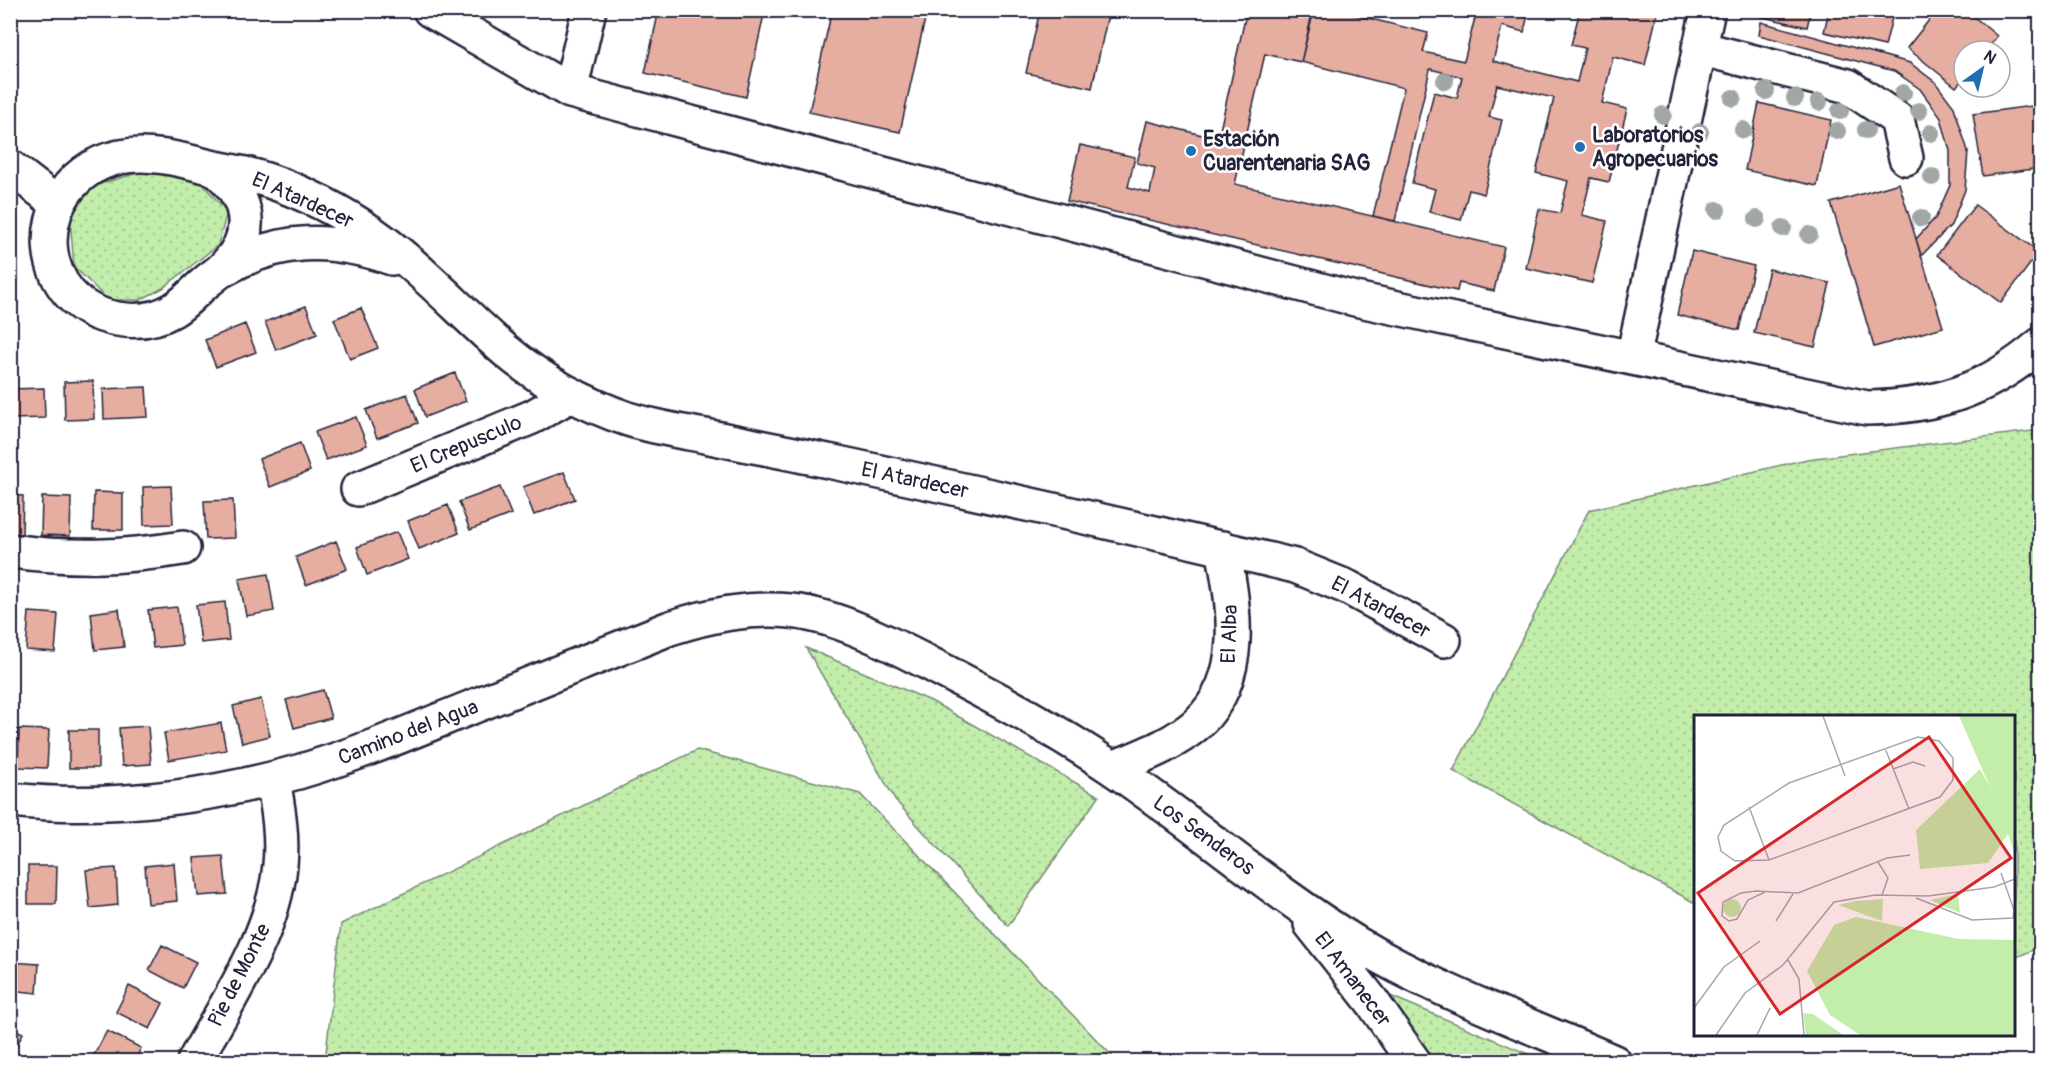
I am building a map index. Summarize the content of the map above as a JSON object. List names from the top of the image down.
{
  "streets": {
    "street": [
      "El Atardecer",
      "El Crepusculo",
      "El Alba",
      "Camino del Agua",
      "Los Senderos",
      "Pie de Monte",
      "El Amanecer"
    ]
  },
  "crossings": [
    ["El Atardecer", "El Crepusculo"],
    ["El Atardecer", "El Alba"],
    ["El Alba", "Los Senderos"],
    ["Camino del Agua", "Los Senderos"],
    ["Camino del Agua", "Pie de Monte"],
    ["Los Senderos", "El Amanecer"]
  ],
  "places": ["Laboratorios Agropecuarios", "Estación Cuarentenaria SAG"],
  "north": "top right"
}
